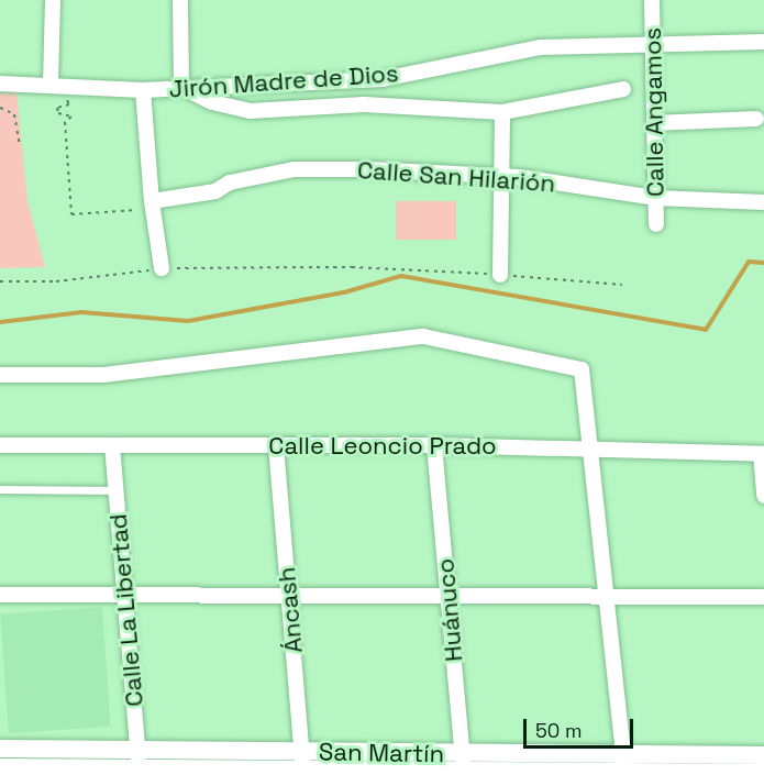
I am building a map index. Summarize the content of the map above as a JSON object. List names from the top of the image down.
{
  "streets": {
    "street": [
      "Jirón Madre de Dios",
      "Calle Angamos",
      "Calle San Hilarión",
      "Calle Leoncio Prado",
      "Calle La Libertad",
      "Áncash",
      "Huánuco",
      "San Martín"
    ]
  },
  "crossings": [
    ["Jirón Madre de Dios", "Calle Angamos"],
    ["Calle Angamos", "Calle San Hilarión"],
    ["Calle Leoncio Prado", "Calle La Libertad"],
    ["Calle Leoncio Prado", "Áncash"],
    ["Calle Leoncio Prado", "Huánuco"],
    ["Calle La Libertad", "San Martín"],
    ["Áncash", "San Martín"],
    ["Huánuco", "San Martín"]
  ],
  "scale_bar": "50 m"
}
